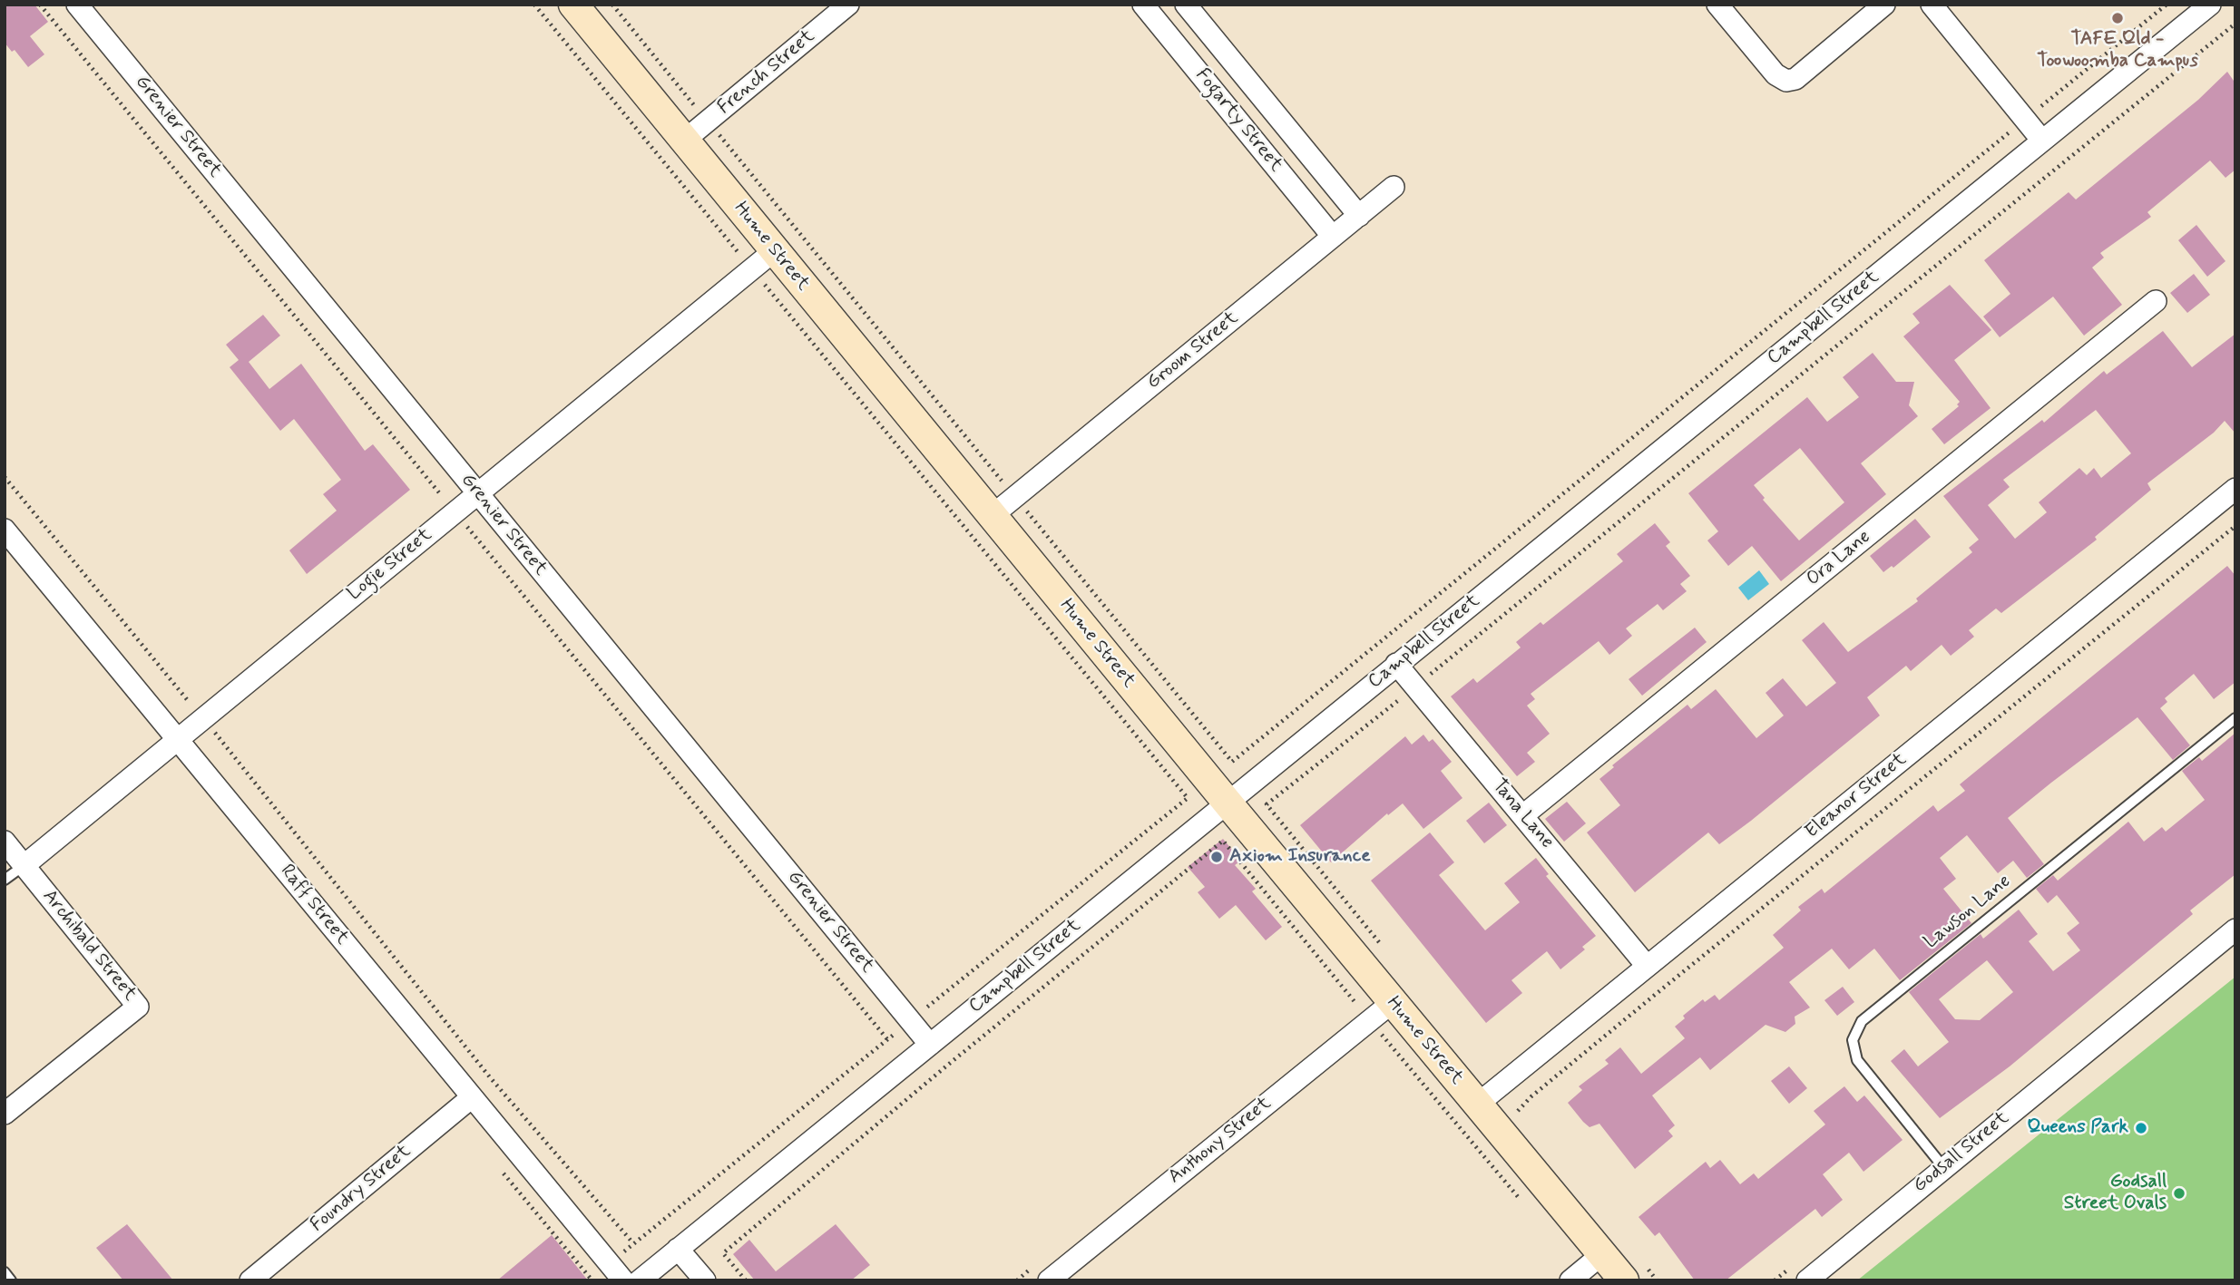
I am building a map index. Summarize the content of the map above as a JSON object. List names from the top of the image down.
{
  "streets": {
    "street": [
      "French Street",
      "Fogarty Street",
      "Grenier Street",
      "Hume Street",
      "Campbell Street",
      "Groom Street",
      "Ora Lane",
      "Logie Street",
      "Eleanor Street",
      "Tana Lane",
      "Raff Street",
      "Archibald Street",
      "Anthony Street",
      "Godsall Street",
      "Foundry Street"
    ],
    "lane": ["Lawson Lane"]
  },
  "crossings": [
    ["French Street", "Hume Street"],
    ["Fogarty Street", "Groom Street"],
    ["Grenier Street", "Campbell Street"],
    ["Grenier Street", "Logie Street"],
    ["Hume Street", "Campbell Street"],
    ["Hume Street", "Groom Street"],
    ["Hume Street", "Logie Street"],
    ["Hume Street", "Eleanor Street"],
    ["Hume Street", "Anthony Street"],
    ["Campbell Street", "Tana Lane"],
    ["Ora Lane", "Tana Lane"],
    ["Logie Street", "Raff Street"],
    ["Logie Street", "Archibald Street"],
    ["Eleanor Street", "Tana Lane"],
    ["Raff Street", "Foundry Street"],
    ["Lawson Lane", "Godsall Street"]
  ],
  "places": [
    "TAFE Qld - Toowoomba Campus",
    "Axiom Insurance",
    "Queens Park",
    "Godsall Street Ovals"
  ]
}
